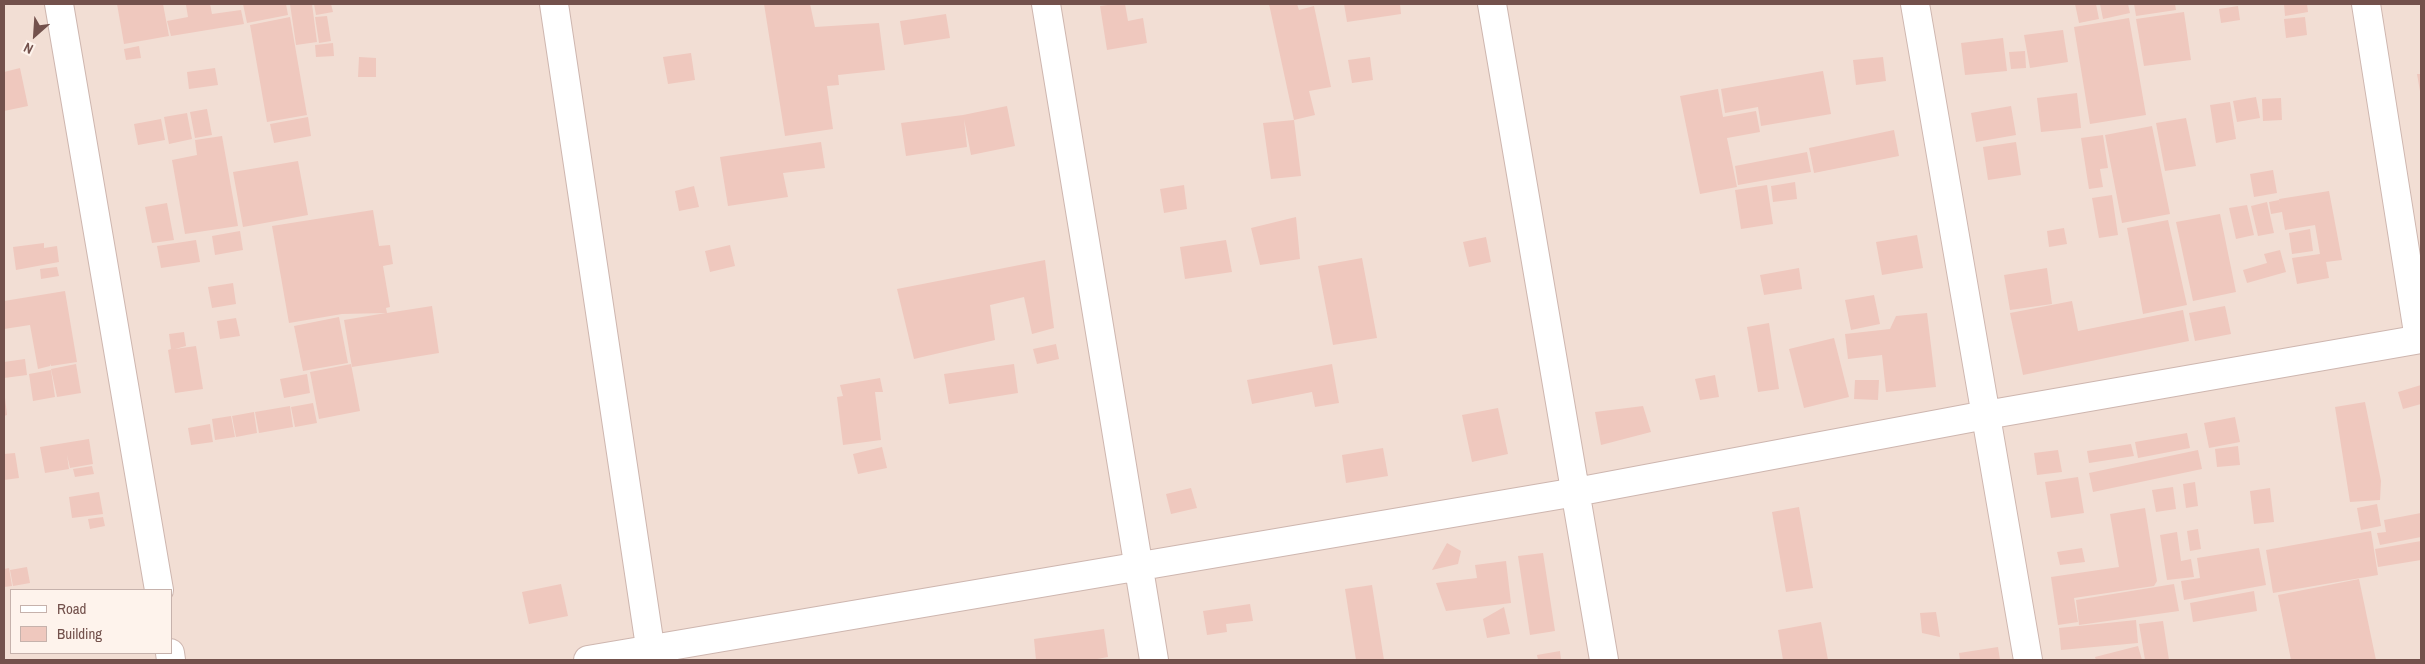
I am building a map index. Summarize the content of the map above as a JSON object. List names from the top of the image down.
{
  "legend": ["Road", "Building"],
  "north": "bottom left"
}
